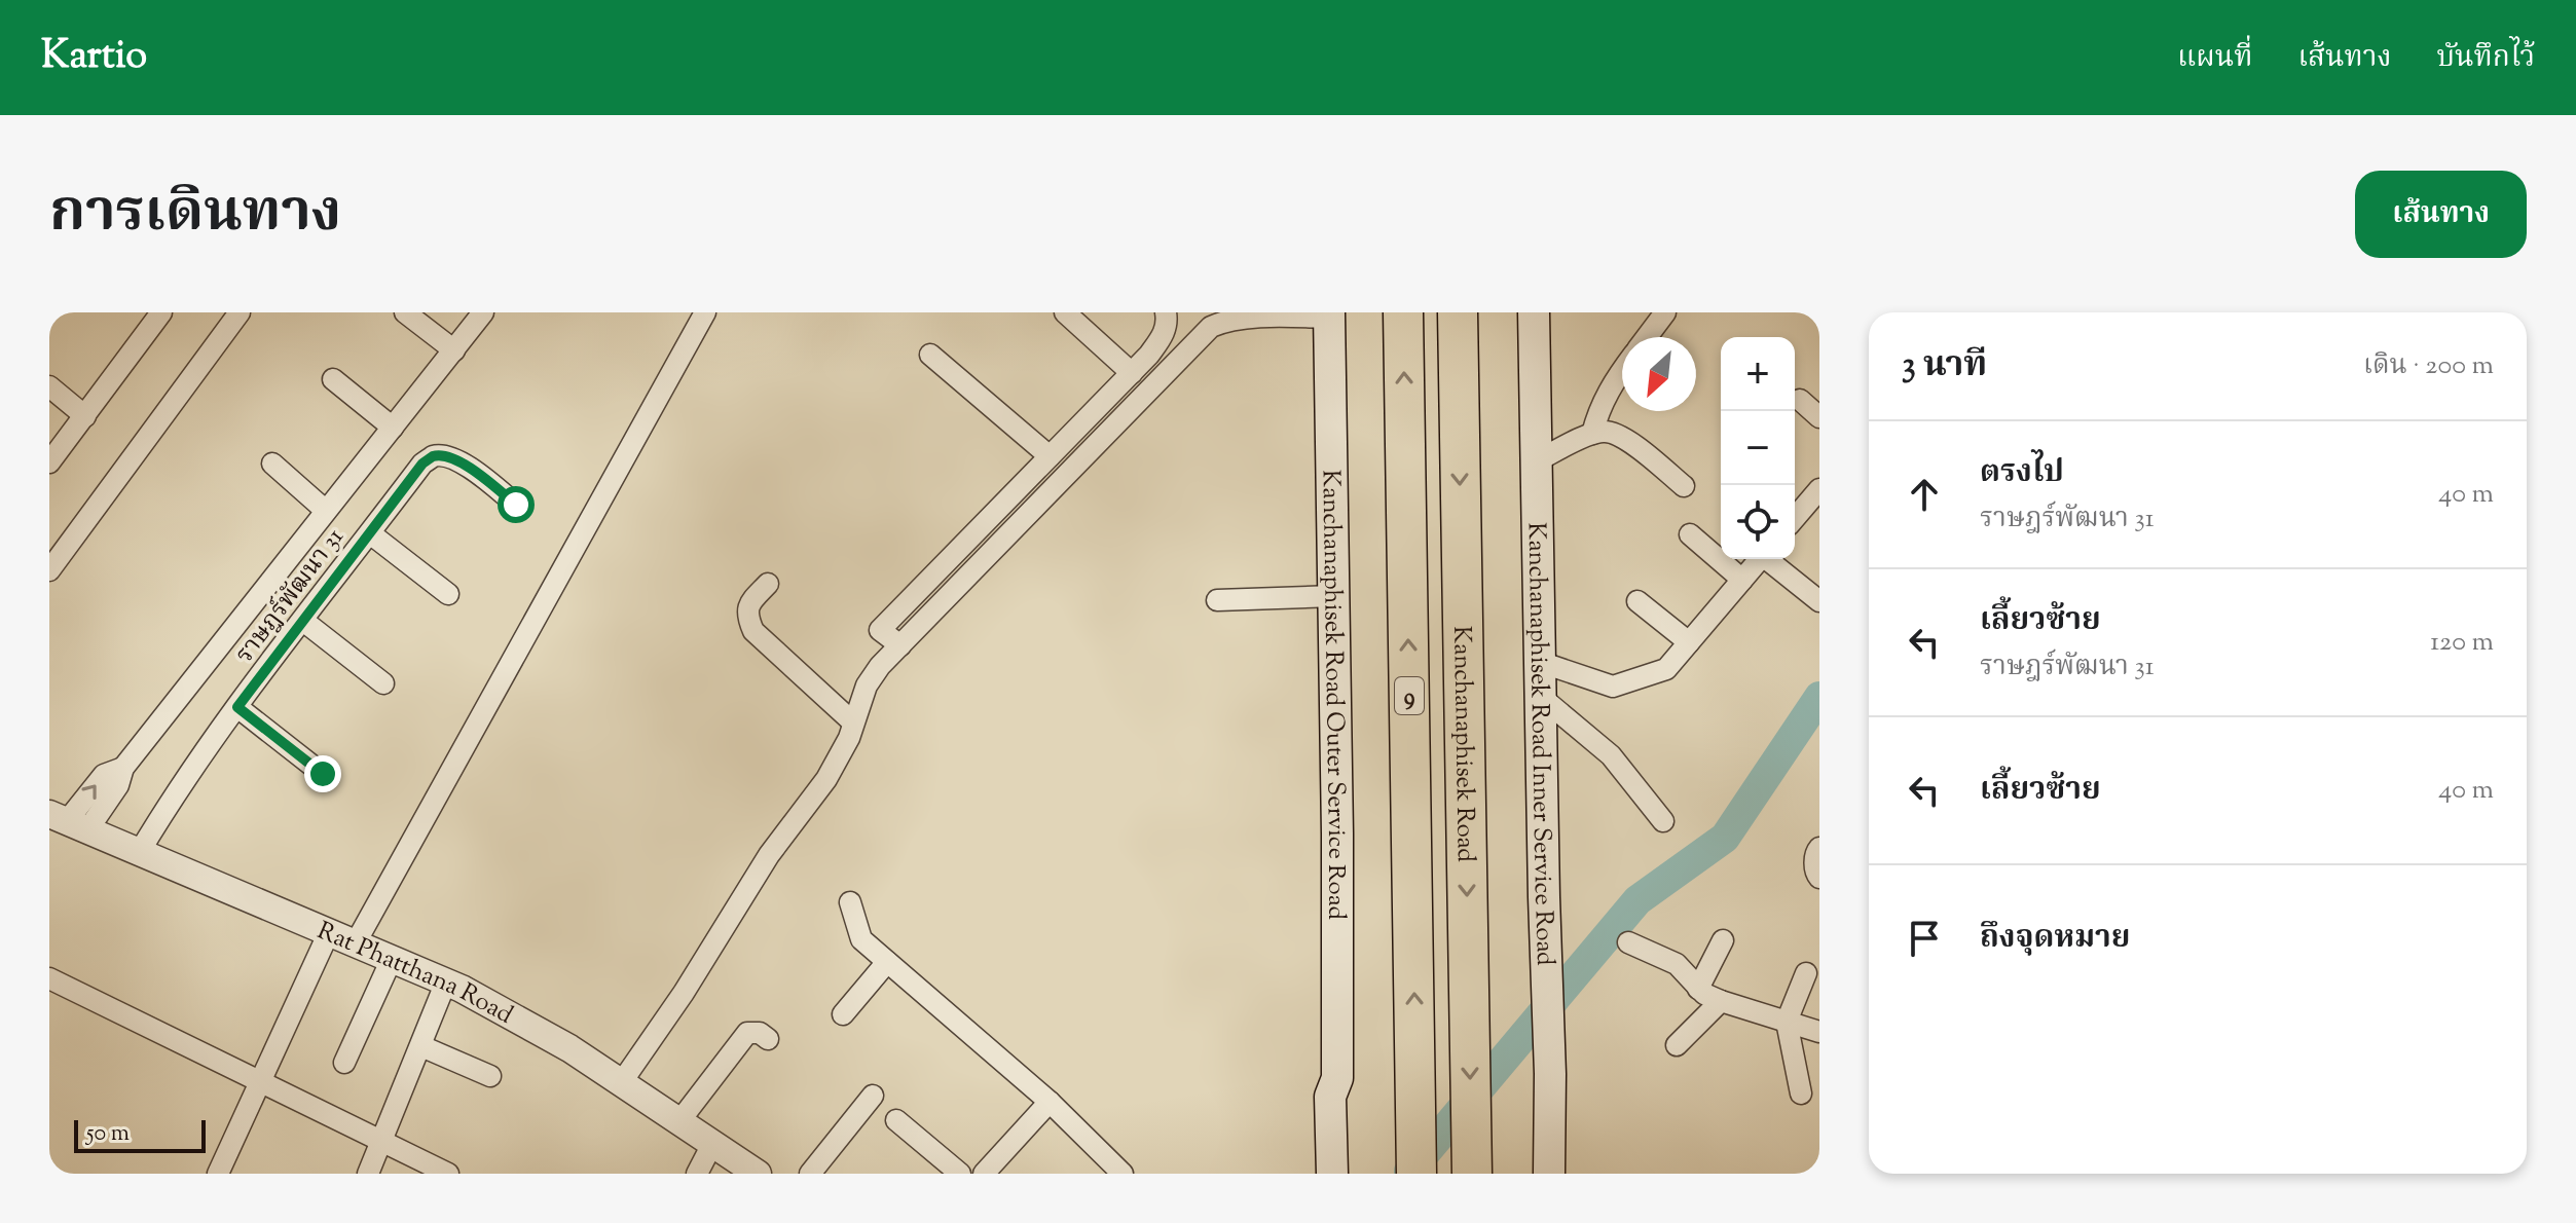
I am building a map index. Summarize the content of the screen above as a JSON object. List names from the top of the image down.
{
  "streets": {
    "highway": ["9", "Kanchanaphisek Road"],
    "main road": ["Kanchanaphisek Road Outer Service Road", "Kanchanaphisek Road Inner Service Road"],
    "street": ["ราษฎร์พัฒนา 31", "Rat Phatthana Road"]
  },
  "crossings": [
    ["ราษฎร์พัฒนา 31", "Rat Phatthana Road"]
  ],
  "scale_bar": "50 m",
  "north": "bottom left",
  "page": {
    "header": "Kartio",
    "nav": ["แผนที่", "เส้นทาง", "บันทึกไว้"],
    "title": "การเดินทาง",
    "buttons": "เส้นทาง",
    "heading": ["3 นาที", "เดิน · 200 m"],
    "map_buttons": ["+", "−"],
    "list": [
      ["ตรงไป", "ราษฎร์พัฒนา 31", "40 m"],
      ["เลี้ยวซ้าย", "ราษฎร์พัฒนา 31", "120 m"],
      ["เลี้ยวซ้าย", "40 m"],
      "ถึงจุดหมาย"
    ],
    "scale": "50 m"
  }
}
